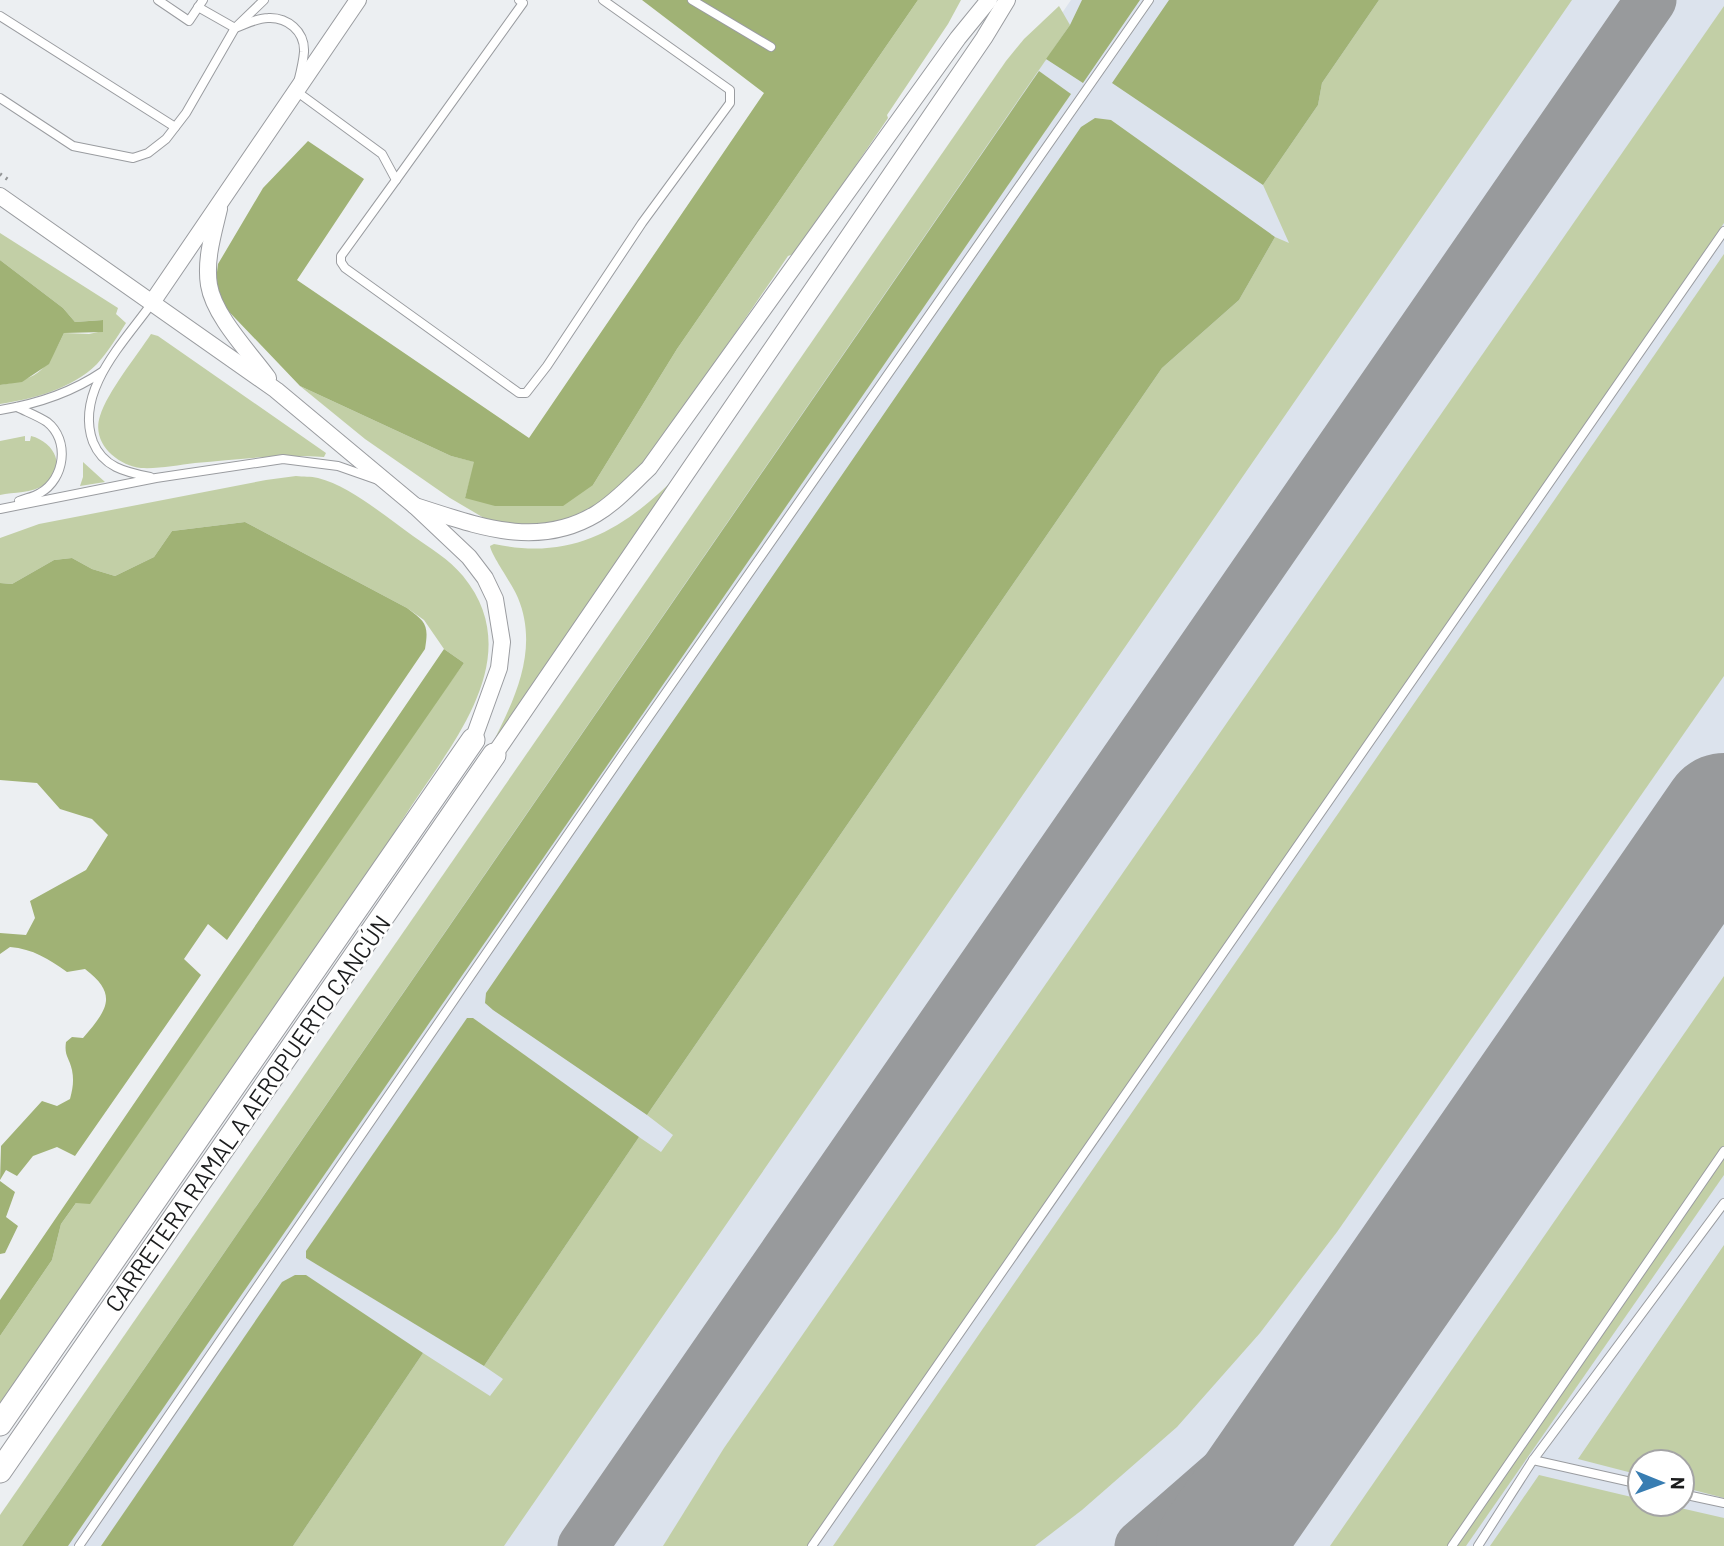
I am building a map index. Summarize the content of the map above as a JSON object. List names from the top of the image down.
{
  "streets": {
    "main road": ["CARRETERA RAMAL A AEROPUERTO CANCÚN"]
  },
  "north": "right"
}
